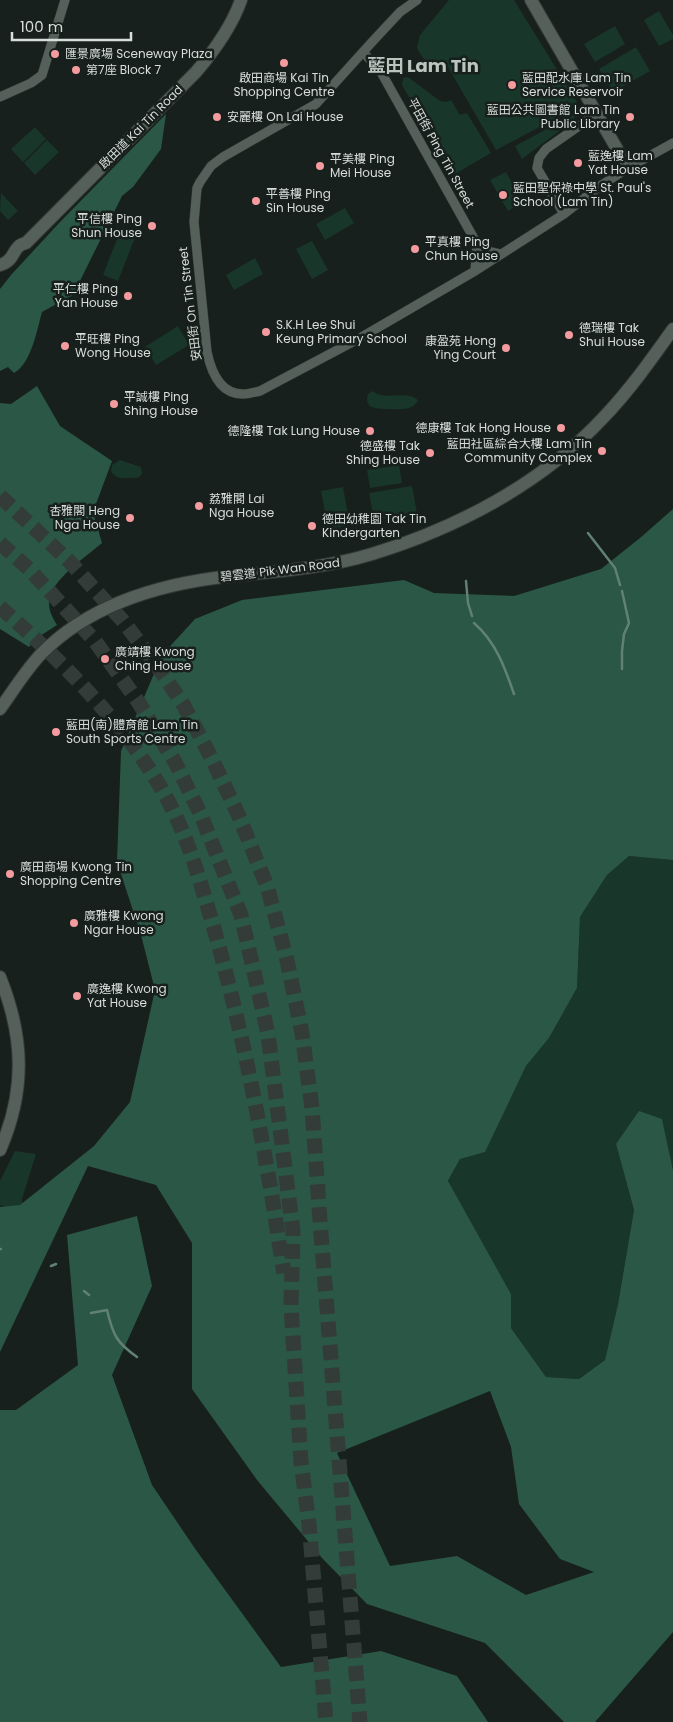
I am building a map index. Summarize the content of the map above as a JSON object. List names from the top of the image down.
{
  "streets": {
    "main road": ["啟田道 Kai Tin Road", "碧雲道 Pik Wan Road"],
    "street": ["平田街 Ping Tin Street", "安田街 On Tin Street"]
  },
  "crossings": [
    ["平田街 Ping Tin Street", "安田街 On Tin Street"]
  ],
  "districts": ["藍田 Lam Tin"],
  "places": [
    "匯景廣場 Sceneway Plaza",
    "啟田商場 Kai Tin Shopping Centre",
    "第7座 Block 7",
    "藍田配水庫 Lam Tin Service Reservoir",
    "安麗樓 On Lai House",
    "藍田公共圖書館 Lam Tin Public Library",
    "藍逸樓 Lam Yat House",
    "平美樓 Ping Mei House",
    "藍田聖保祿中學 St. Paul's School (Lam Tin)",
    "平善樓 Ping Sin House",
    "平信樓 Ping Shun House",
    "平真樓 Ping Chun House",
    "平仁樓 Ping Yan House",
    "S.K.H Lee Shui Keung Primary School",
    "德瑞樓 Tak Shui House",
    "平旺樓 Ping Wong House",
    "康盈苑 Hong Ying Court",
    "平誠樓 Ping Shing House",
    "德康樓 Tak Hong House",
    "德隆樓 Tak Lung House",
    "藍田社區綜合大樓 Lam Tin Community Complex",
    "德盛樓 Tak Shing House",
    "荔雅閣 Lai Nga House",
    "杏雅閣 Heng Nga House",
    "德田幼稚園 Tak Tin Kindergarten",
    "廣靖樓 Kwong Ching House",
    "藍田(南)體育館 Lam Tin South Sports Centre",
    "廣田商場 Kwong Tin Shopping Centre",
    "廣雅樓 Kwong Ngar House",
    "廣逸樓 Kwong Yat House"
  ],
  "scale_bar": "100 m"
}
